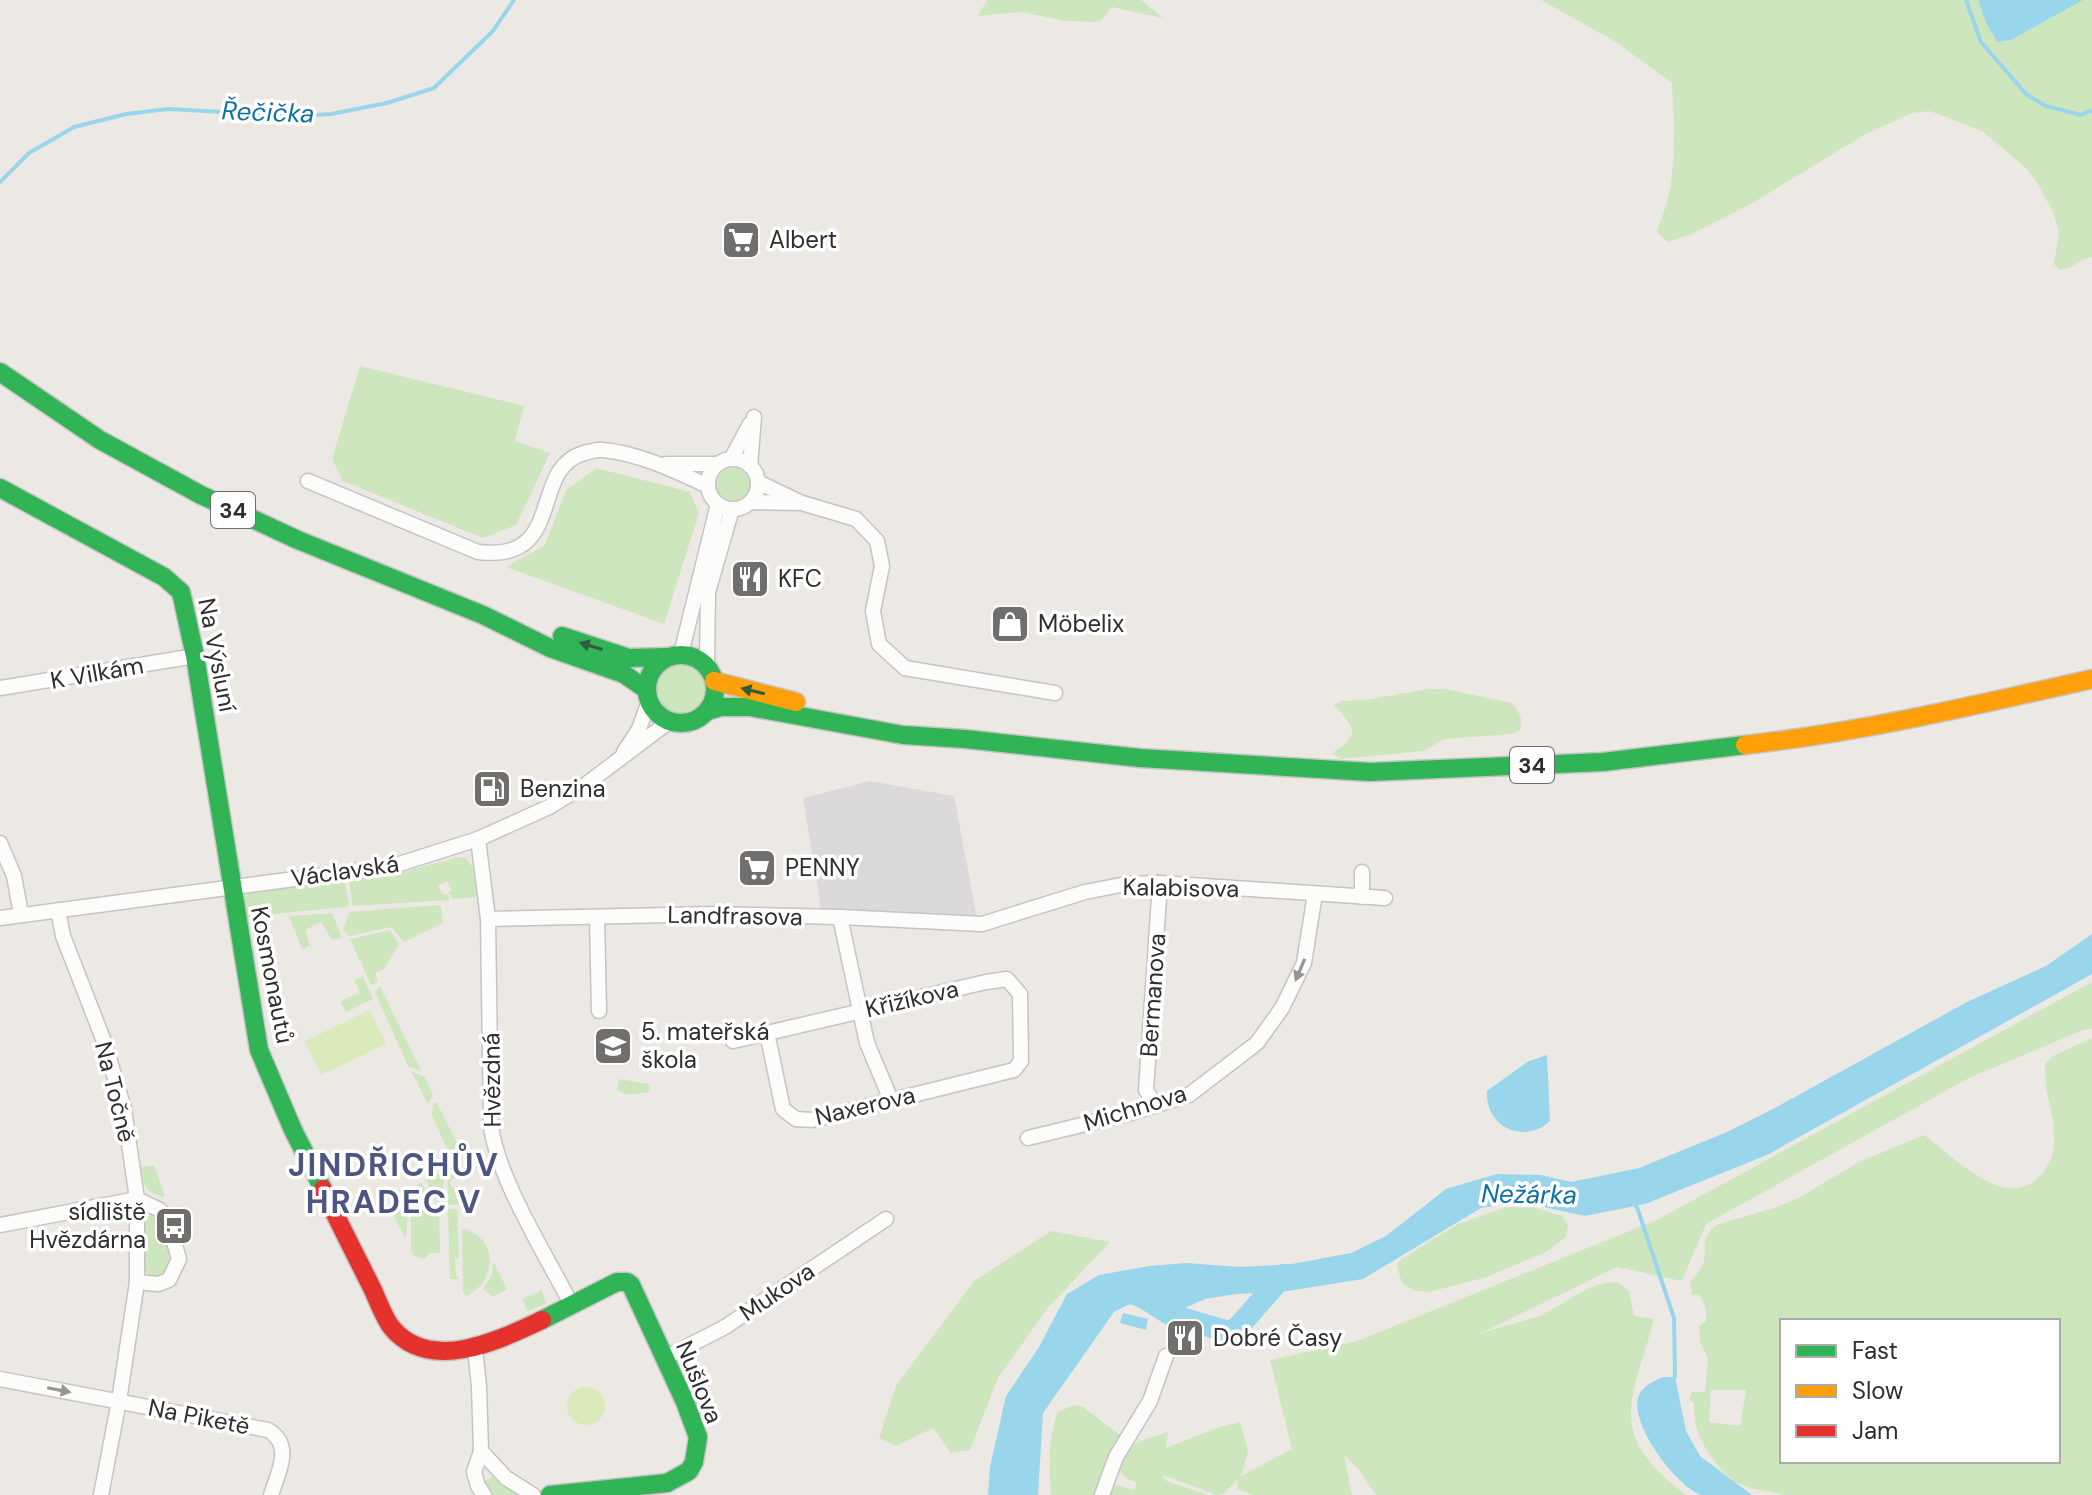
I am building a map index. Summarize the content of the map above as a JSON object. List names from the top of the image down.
{
  "streets": {
    "main road": [
      "34",
      "Na Výsluní",
      "Kosmonautů",
      "Nušlova"
    ],
    "street": [
      "K Vilkám",
      "Václavská",
      "Kalabisova",
      "Landfrasova",
      "Bermanova",
      "Křižíkova",
      "Hvězdná",
      "Na Točně",
      "Naxerova",
      "Michnova",
      "Mukova",
      "Na Piketě"
    ]
  },
  "crossings": [
    ["34", "Václavská"],
    ["Na Výsluní", "K Vilkám"],
    ["Na Výsluní", "Václavská"],
    ["Na Výsluní", "Kosmonautů"],
    ["Václavská", "Kosmonautů"],
    ["Václavská", "Hvězdná"],
    ["Václavská", "Na Točně"],
    ["Kalabisova", "Landfrasova"],
    ["Kalabisova", "Bermanova"],
    ["Kalabisova", "Michnova"],
    ["Landfrasova", "Hvězdná"],
    ["Kosmonautů", "Hvězdná"],
    ["Kosmonautů", "Nušlova"],
    ["Bermanova", "Michnova"],
    ["Křižíkova", "Naxerova"],
    ["Hvězdná", "Nušlova"],
    ["Na Točně", "Na Piketě"],
    ["Mukova", "Nušlova"]
  ],
  "one_way": ["Michnova"],
  "districts": ["JINDŘICHŮV HRADEC V"],
  "water": ["Řečička", "Nežárka"],
  "places": {
    "supermarket": ["Albert", "PENNY"],
    "restaurant": ["KFC", "Dobré Časy"],
    "shop": ["Möbelix"],
    "fuel station": ["Benzina"],
    "school or university": ["5. mateřská škola"],
    "bus stop": ["sídliště Hvězdárna"]
  },
  "legend": ["Fast", "Slow", "Jam"]
}
